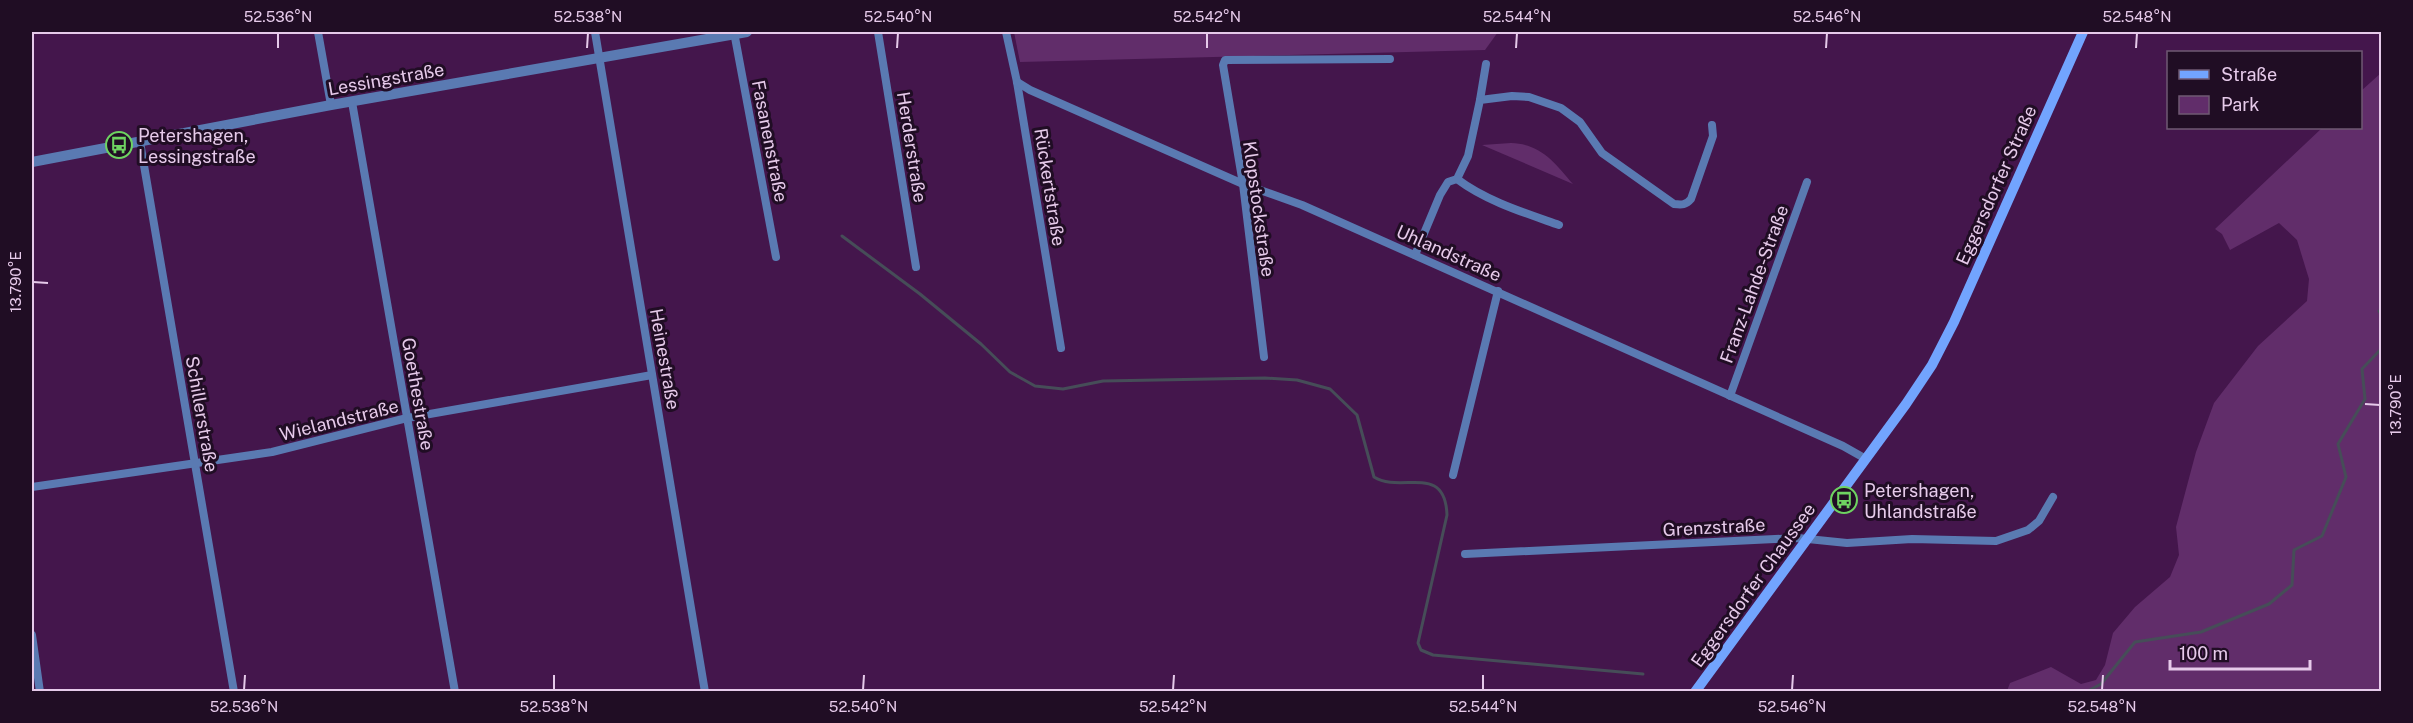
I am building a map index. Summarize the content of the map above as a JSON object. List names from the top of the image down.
{
  "streets": {
    "main road": ["Eggersdorfer Straße", "Eggersdorfer Chaussee"],
    "street": [
      "Lessingstraße",
      "Fasanenstraße",
      "Herderstraße",
      "Rückertstraße",
      "Klopstockstraße",
      "Uhlandstraße",
      "Franz-Lahde-Straße",
      "Heinestraße",
      "Goethestraße",
      "Schillerstraße",
      "Wielandstraße",
      "Grenzstraße"
    ]
  },
  "crossings": [
    ["Lessingstraße", "Fasanenstraße"],
    ["Lessingstraße", "Heinestraße"],
    ["Lessingstraße", "Goethestraße"],
    ["Lessingstraße", "Schillerstraße"],
    ["Eggersdorfer Straße", "Eggersdorfer Chaussee"],
    ["Rückertstraße", "Uhlandstraße"],
    ["Klopstockstraße", "Uhlandstraße"],
    ["Uhlandstraße", "Franz-Lahde-Straße"],
    ["Uhlandstraße", "Eggersdorfer Chaussee"],
    ["Heinestraße", "Wielandstraße"],
    ["Goethestraße", "Wielandstraße"],
    ["Schillerstraße", "Wielandstraße"],
    ["Grenzstraße", "Eggersdorfer Chaussee"]
  ],
  "places": {
    "bus stop": ["Petershagen, Lessingstraße", "Petershagen, Uhlandstraße"]
  },
  "legend": ["Straße", "Park"],
  "scale_bar": "100 m",
  "coordinates": [
    "52.536°N",
    "52.538°N",
    "52.540°N",
    "52.542°N",
    "52.544°N",
    "52.546°N",
    "52.548°N",
    "13.790°E"
  ]
}
